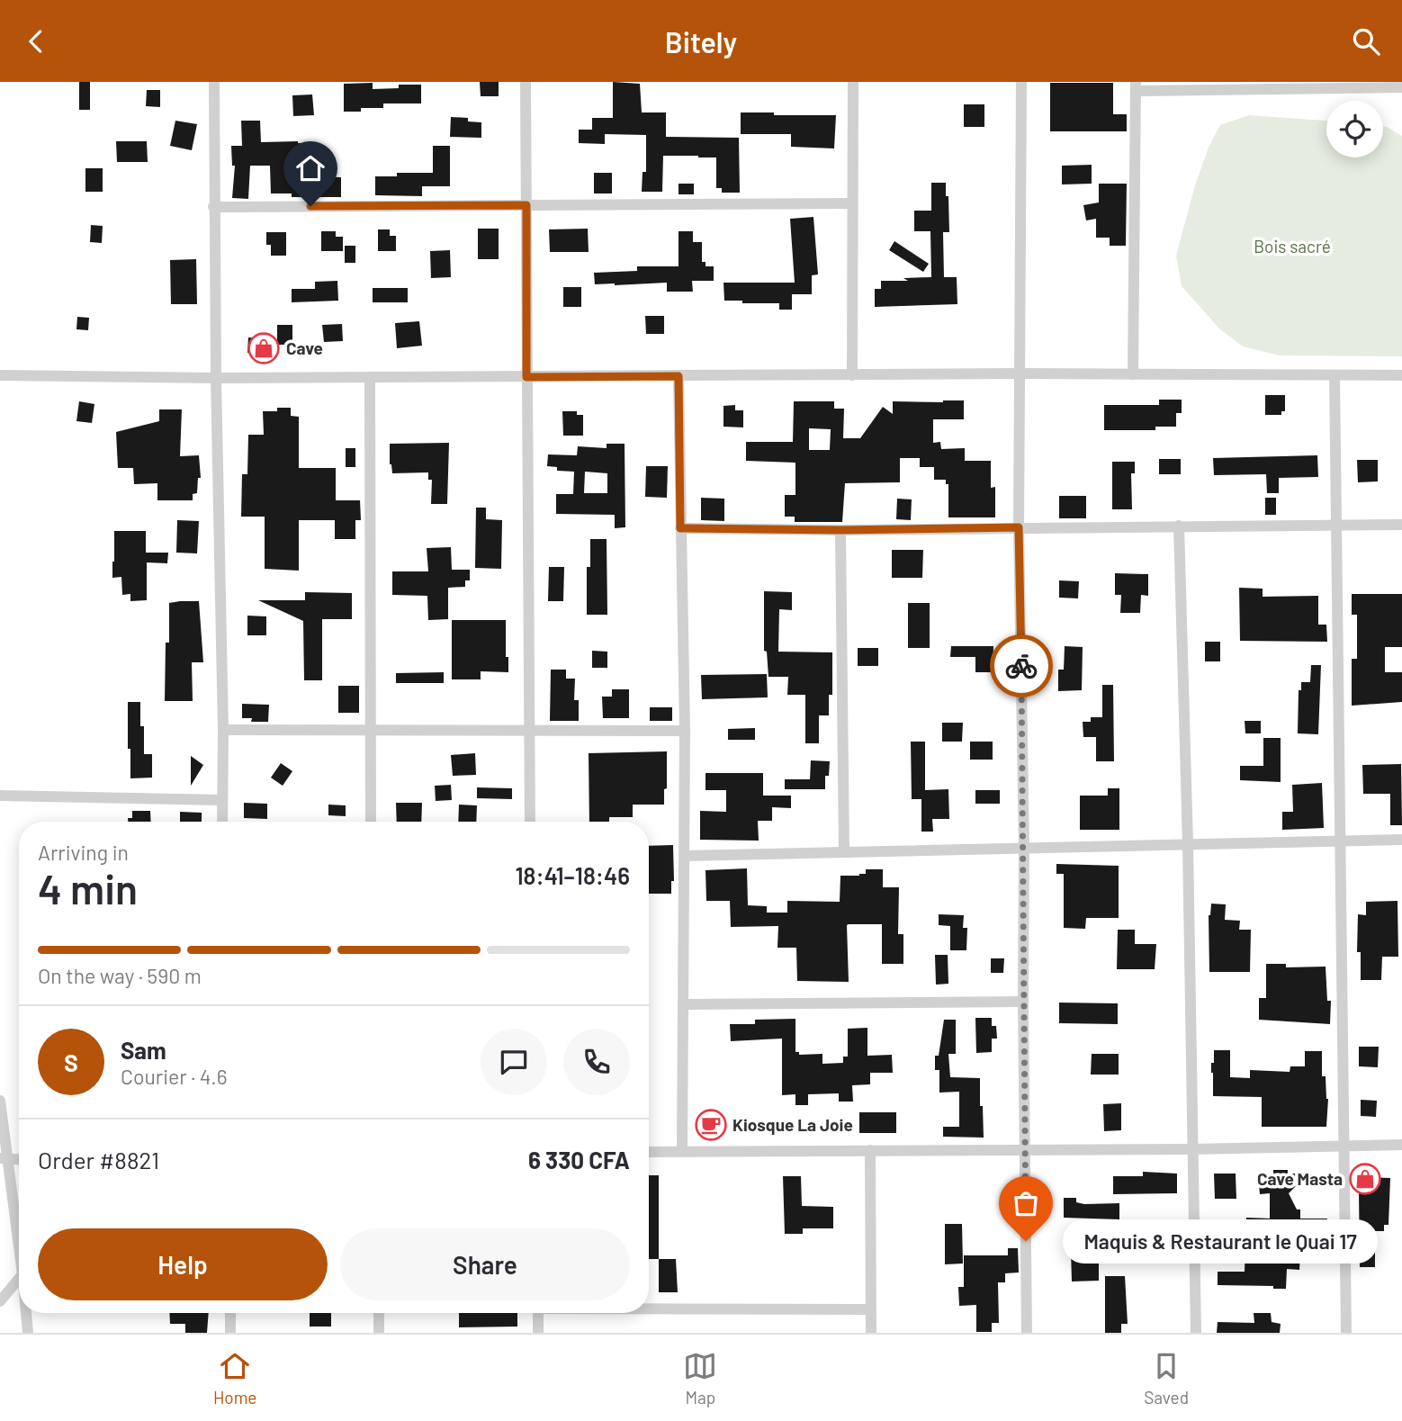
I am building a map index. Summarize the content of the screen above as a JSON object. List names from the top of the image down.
{
  "parks": ["Bois sacré"],
  "places": {
    "shop": ["Cave", "Cave Masta"],
    "cafe": ["Kiosque La Joie"],
    "other": ["Maquis & Restaurant le Quai 17"]
  },
  "page": {
    "header": "Bitely",
    "heading": ["4 min", "Arriving in", "18:41–18:46"],
    "panel": [
      "Sam",
      "Courier · 4.6",
      "Order #8821",
      "6 330 CFA"
    ],
    "bar": "On the way · 590 m",
    "round": "S",
    "buttons": ["Help", "Share"],
    "bubble": "Maquis & Restaurant le Quai 17",
    "tabs": ["Home", "Map", "Saved"]
  }
}
